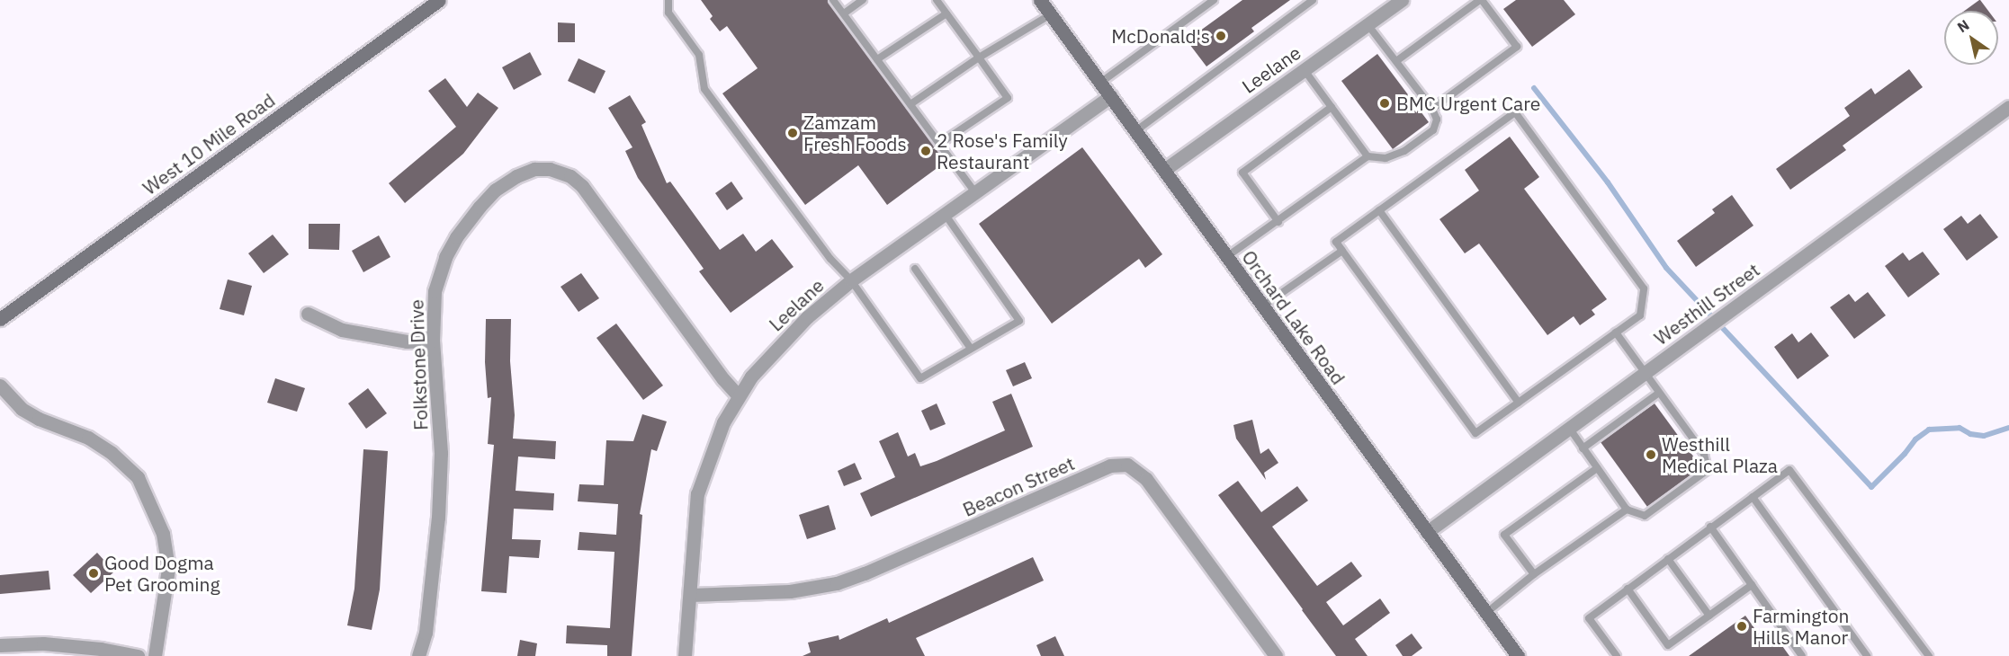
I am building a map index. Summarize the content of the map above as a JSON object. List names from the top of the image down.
{
  "streets": {
    "main road": ["West 10 Mile Road", "Orchard Lake Road"],
    "street": [
      "Leelane",
      "Westhill Street",
      "Folkstone Drive",
      "Beacon Street"
    ]
  },
  "crossings": [
    ["Leelane", "Orchard Lake Road"],
    ["Leelane", "Folkstone Drive"],
    ["Leelane", "Beacon Street"],
    ["Westhill Street", "Orchard Lake Road"]
  ],
  "places": [
    "McDonald's",
    "BMC Urgent Care",
    "Zamzam Fresh Foods",
    "2 Rose's Family Restaurant",
    "Westhill Medical Plaza",
    "Good Dogma Pet Grooming",
    "Farmington Hills Manor"
  ],
  "north": "top left"
}
